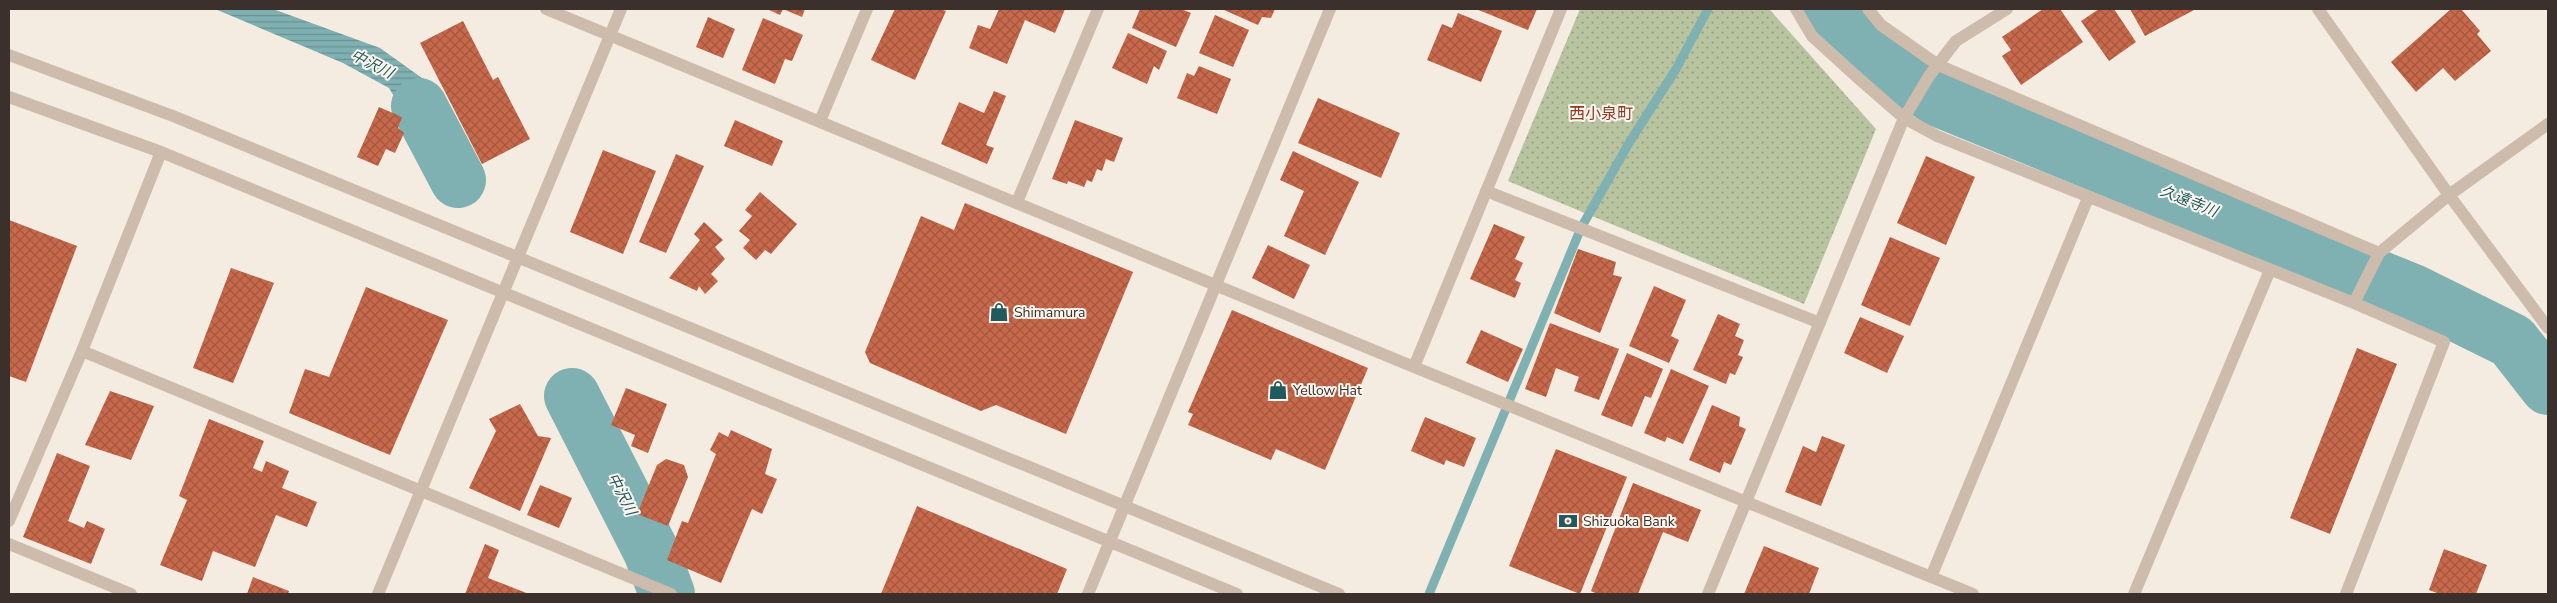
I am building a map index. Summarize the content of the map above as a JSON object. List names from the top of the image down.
{
  "districts": ["西小泉町"],
  "water": ["中沢川", "久遠寺川"],
  "places": {
    "shop": ["Shimamura", "Yellow Hat"],
    "bank": ["Shizuoka Bank"]
  }
}
